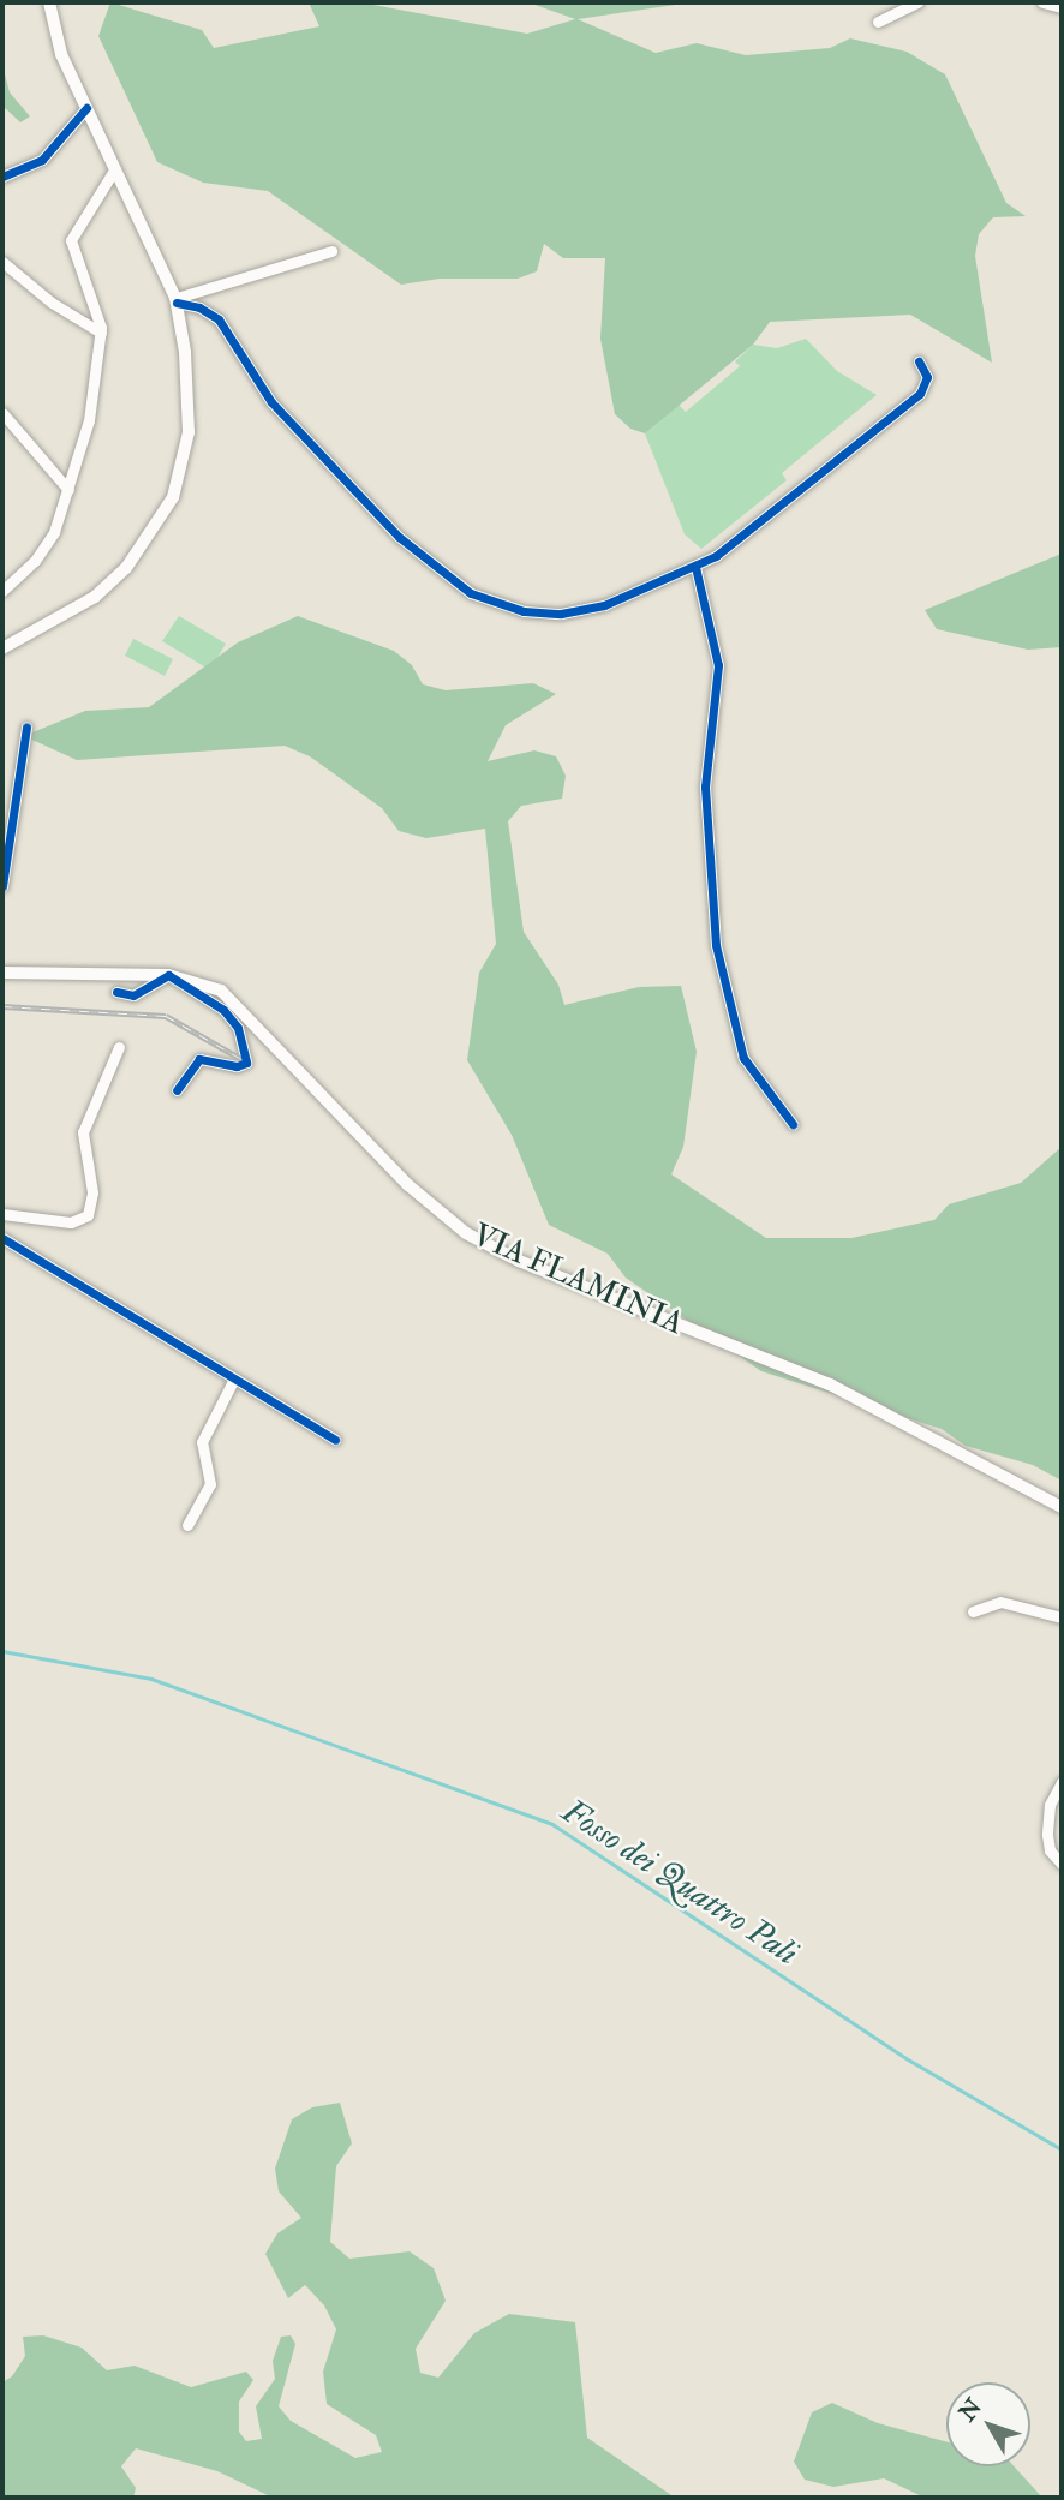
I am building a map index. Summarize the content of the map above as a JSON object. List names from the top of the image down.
{
  "streets": {
    "main road": ["VIA FLAMINIA"]
  },
  "water": ["Fosso dei Quattro Pali"],
  "north": "top left"
}
